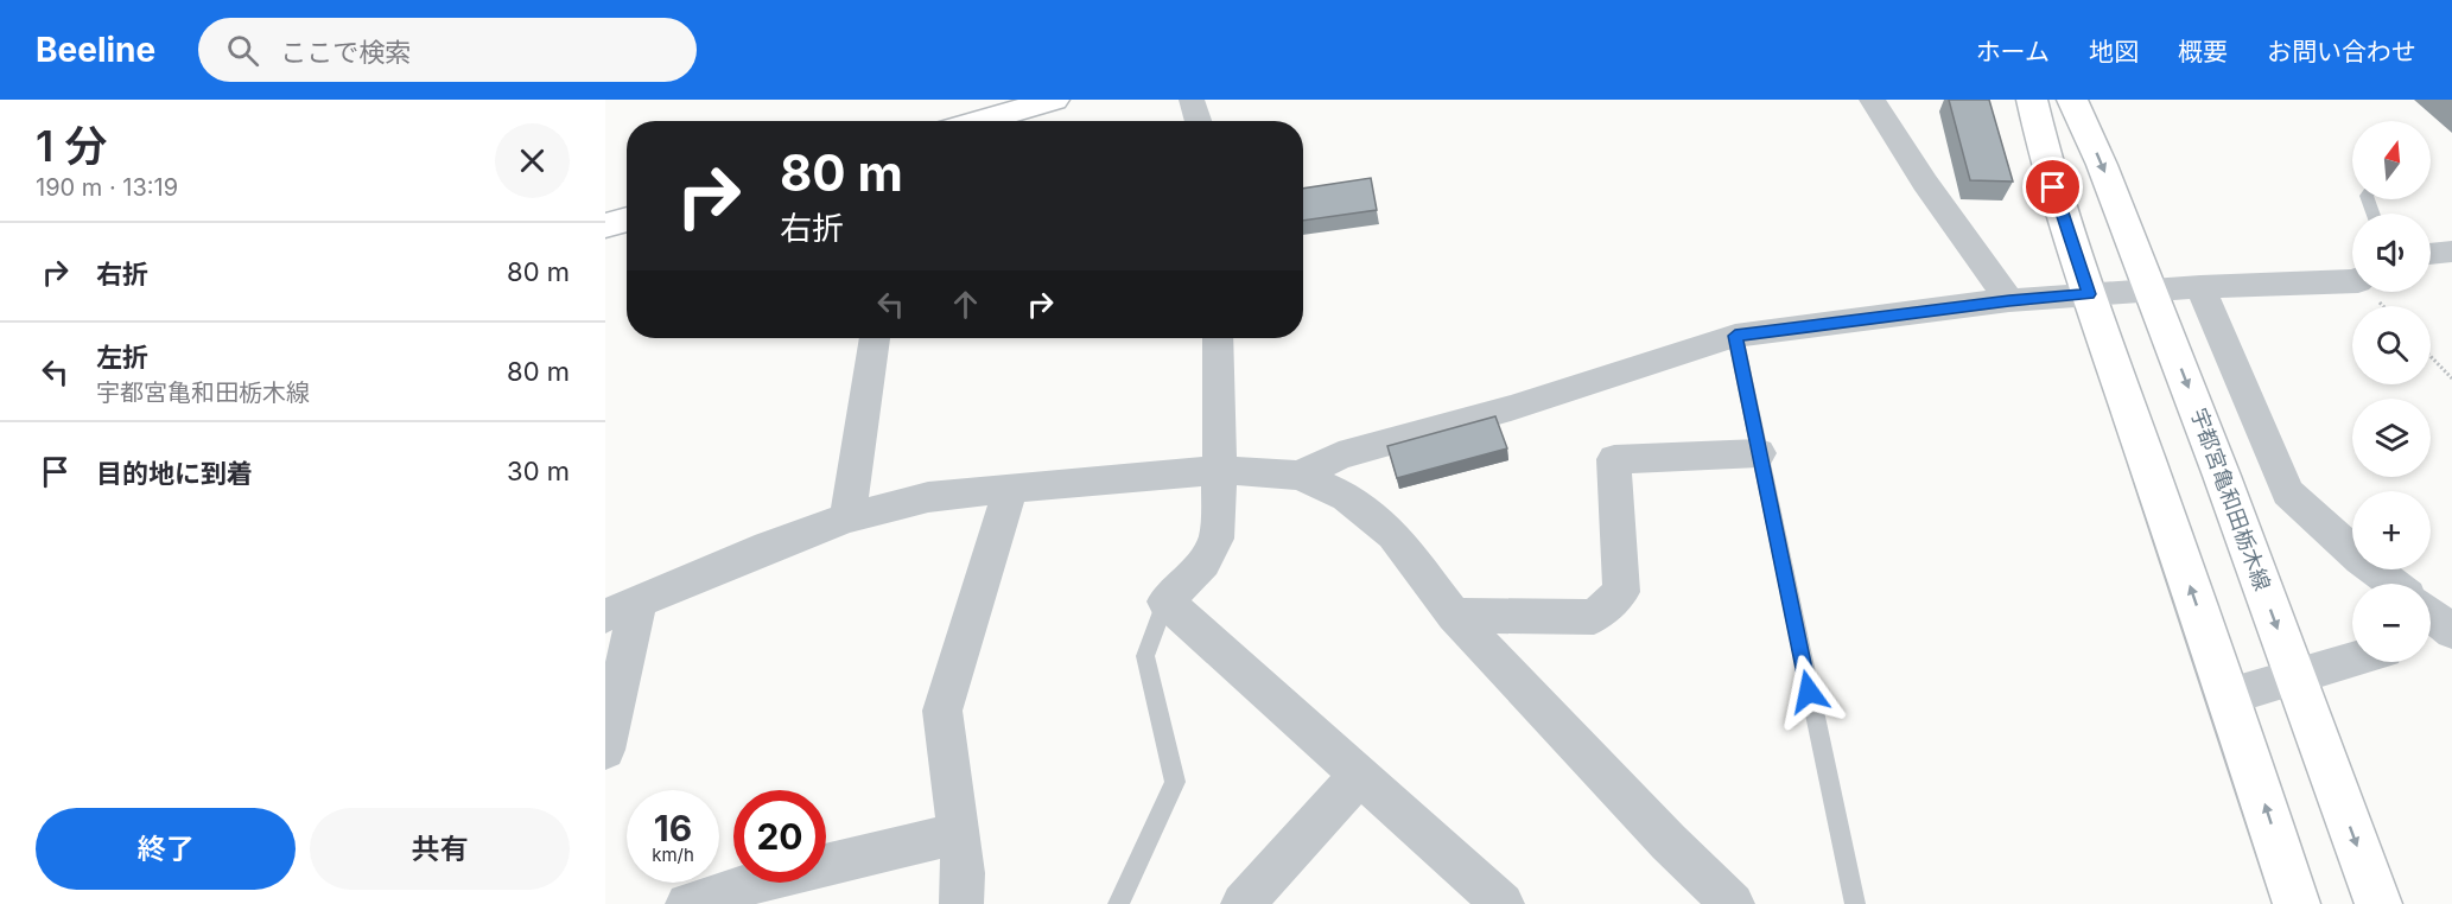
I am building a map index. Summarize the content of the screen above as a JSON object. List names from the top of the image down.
{
  "streets": {
    "main road": ["宇都宮亀和田栃木線"]
  },
  "north": "top",
  "page": {
    "header": "Beeline",
    "search": "ここで検索",
    "nav": [
      "ホーム",
      "地図",
      "概要",
      "お問い合わせ"
    ],
    "heading": ["1 分", "190 m · 13:19"],
    "map_buttons": ["+", "−"],
    "turn": ["80 m", "右折"],
    "list": [
      {
        "name": "右折",
        "value": "80 m"
      },
      {
        "name": "左折",
        "note": "宇都宮亀和田栃木線",
        "value": "80 m"
      },
      {
        "name": "目的地に到着",
        "value": "30 m"
      }
    ],
    "speed": "16 km/h",
    "limit": "20",
    "buttons": ["終了", "共有"]
  }
}
